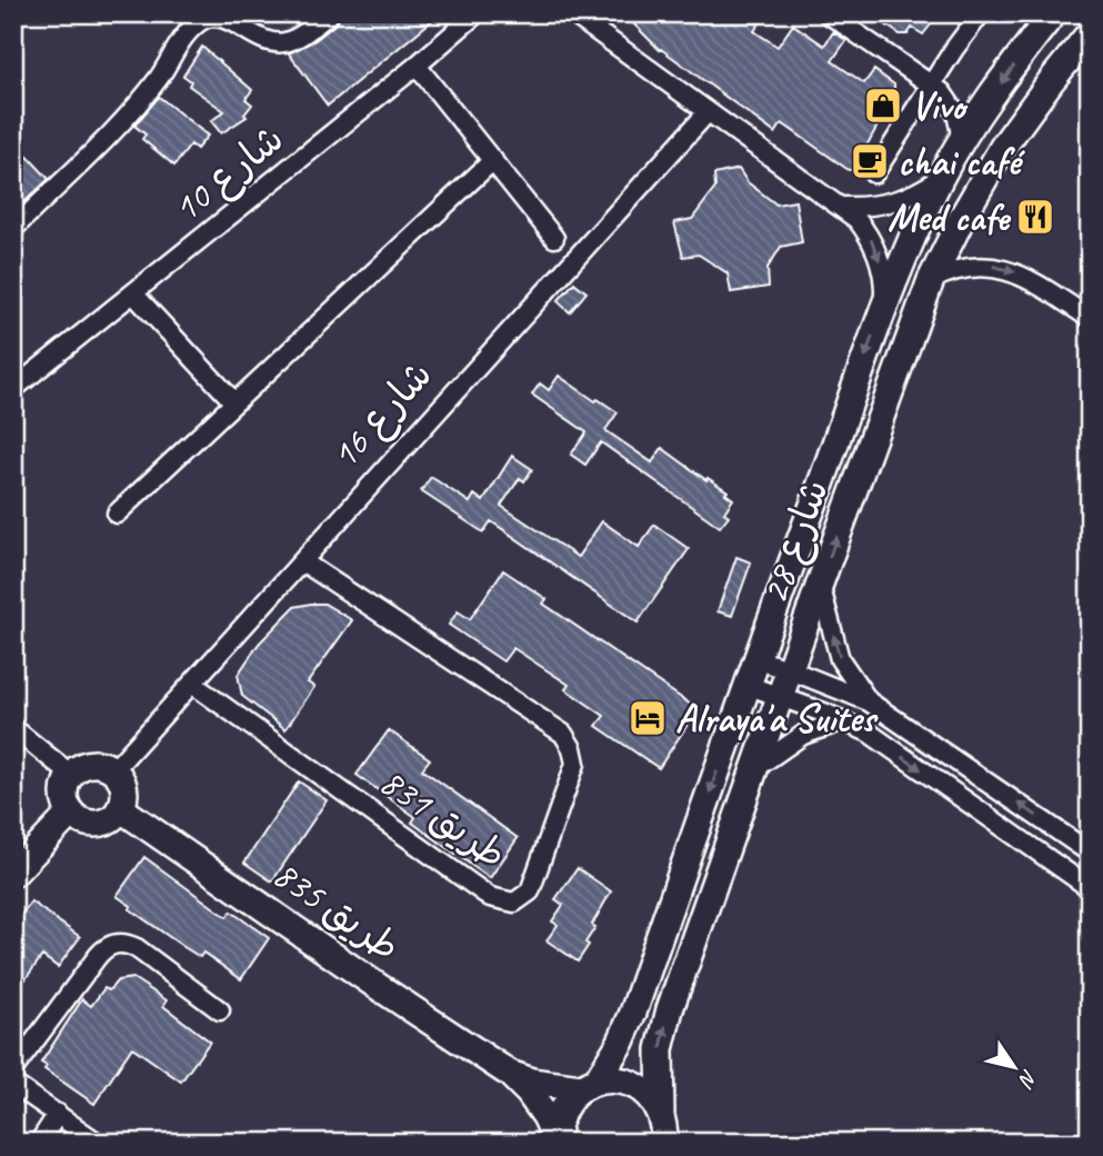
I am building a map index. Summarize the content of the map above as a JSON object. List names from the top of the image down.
{
  "streets": {
    "main road": ["شارع 28", "طريق 835"],
    "street": ["شارع 10", "شارع 16", "طريق 831"]
  },
  "crossings": [
    ["شارع 16", "طريق 831"],
    ["شارع 16", "طريق 835"],
    ["شارع 28", "طريق 835"]
  ],
  "places": {
    "shop": ["Vivo"],
    "cafe": ["chai café"],
    "restaurant": ["Med cafe"],
    "hotel": ["Alraya'a Suites"]
  },
  "north": "bottom right"
}
